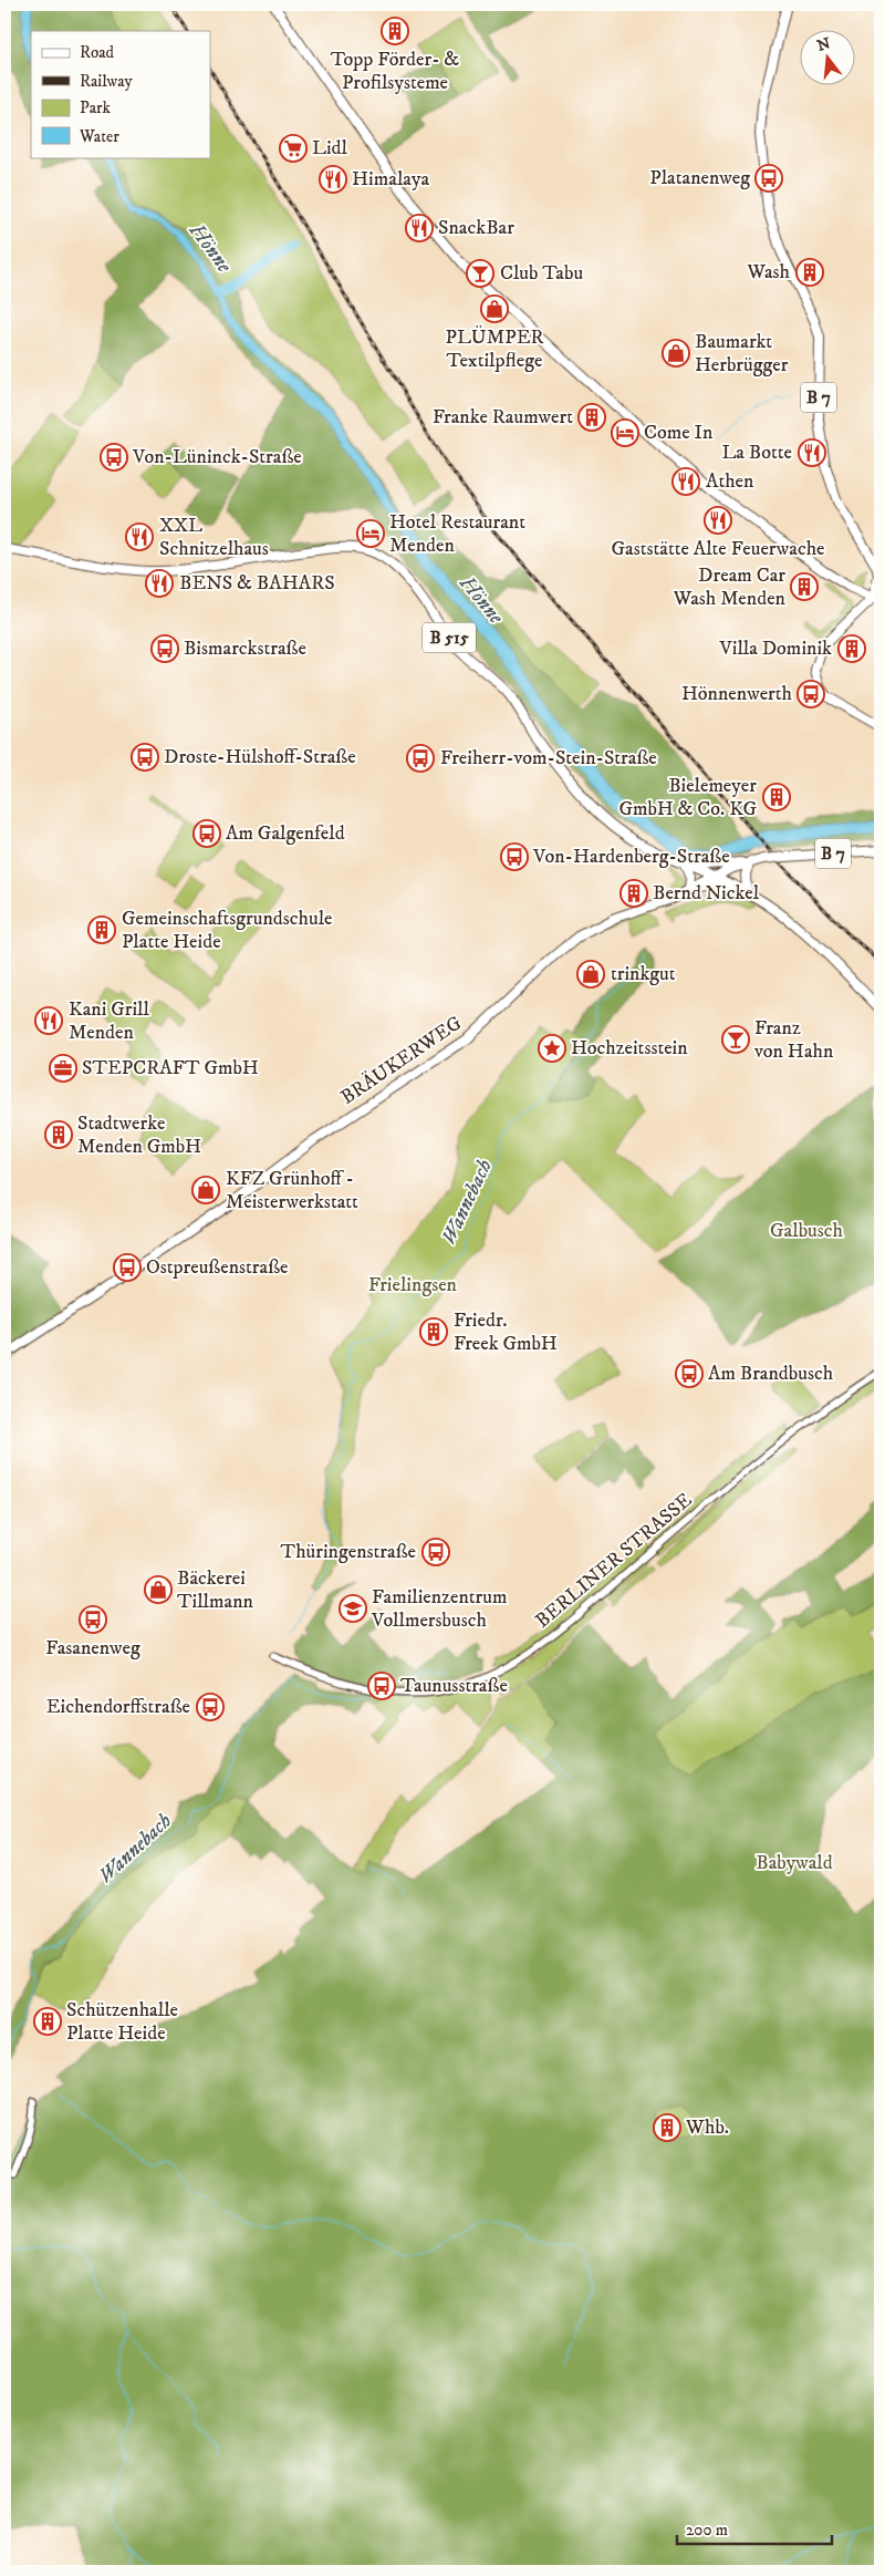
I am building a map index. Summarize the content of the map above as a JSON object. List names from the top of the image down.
{
  "streets": {
    "main road": ["B 7", "B 515", "BRÄUKERWEG"],
    "street": ["BERLINER STRASSE"]
  },
  "crossings": [
    ["B 7", "B 515"],
    ["B 7", "BRÄUKERWEG"],
    ["B 515", "BRÄUKERWEG"]
  ],
  "water": ["Hönne", "Wannebach"],
  "parks": ["Galbusch", "Frielingsen", "Babywald"],
  "places": {
    "building": [
      "Topp Förder- & Profilsysteme",
      "Wash",
      "Franke Raumwert",
      "Dream Car Wash Menden",
      "Villa Dominik",
      "Bielemeyer GmbH & Co. KG",
      "Bernd Nickel",
      "Gemeinschaftsgrundschule Platte Heide",
      "Stadtwerke Menden GmbH",
      "Friedr. Freek GmbH",
      "Schützenhalle Platte Heide",
      "Whb."
    ],
    "supermarket": ["Lidl"],
    "bus stop": [
      "Platanenweg",
      "Von-Lüninck-Straße",
      "Bismarckstraße",
      "Hönnenwerth",
      "Droste-Hülshoff-Straße",
      "Freiherr-vom-Stein-Straße",
      "Am Galgenfeld",
      "Von-Hardenberg-Straße",
      "Ostpreußenstraße",
      "Am Brandbusch",
      "Thüringenstraße",
      "Fasanenweg",
      "Taunusstraße",
      "Eichendorffstraße"
    ],
    "restaurant": [
      "Himalaya",
      "SnackBar",
      "La Botte",
      "Athen",
      "Gaststätte Alte Feuerwache",
      "XXL Schnitzelhaus",
      "BENS & BAHARS",
      "Kani Grill Menden"
    ],
    "bar": ["Club Tabu", "Franz von Hahn"],
    "shop": [
      "PLÜMPER Textilpflege",
      "Baumarkt Herbrügger",
      "trinkgut",
      "KFZ Grünhoff - Meisterwerkstatt",
      "Bäckerei Tillmann"
    ],
    "hotel": ["Come In", "Hotel Restaurant Menden"],
    "place": ["Hochzeitsstein"],
    "office": ["STEPCRAFT GmbH"],
    "school or university": ["Familienzentrum Vollmersbusch"]
  },
  "legend": [
    "Road",
    "Railway",
    "Park",
    "Water"
  ],
  "scale_bar": "200 m",
  "north": "top"
}
